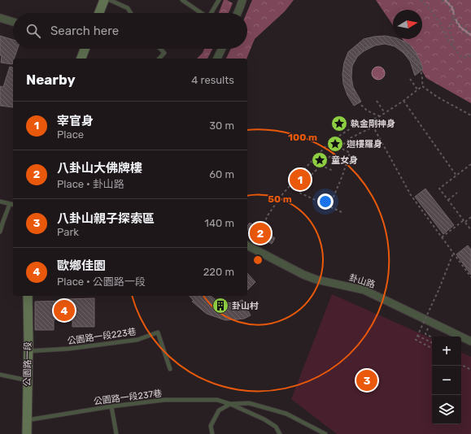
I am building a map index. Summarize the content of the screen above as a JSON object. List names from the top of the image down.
{
  "streets": {
    "main road": ["公園路一段"],
    "street": ["卦山路"],
    "lane": ["公園路一段223巷", "公園路一段237巷"]
  },
  "crossings": [
    ["公園路一段223巷", "公園路一段"],
    ["公園路一段", "公園路一段237巷"]
  ],
  "places": {
    "place": ["執金剛神身", "迦樓羅身", "童女身"],
    "building": ["卦山村"]
  },
  "north": "right",
  "page": {
    "search": "Search here",
    "heading": ["Nearby", "4 results"],
    "list": [
      {
        "mark": "1",
        "name": "宰官身",
        "note": "Place",
        "value": "30 m"
      },
      {
        "mark": "2",
        "name": "八卦山大佛牌樓",
        "note": "Place · 卦山路",
        "value": "60 m"
      },
      {
        "mark": "3",
        "name": "八卦山親子探索區",
        "note": "Park",
        "value": "140 m"
      },
      {
        "mark": "4",
        "name": "歐鄉佳園",
        "note": "Place · 公園路一段",
        "value": "220 m"
      }
    ],
    "pins": [
      "1",
      "2",
      "4",
      "3"
    ],
    "map_buttons": ["+", "−"]
  },
  "rings": ["100 m", "50 m"]
}
